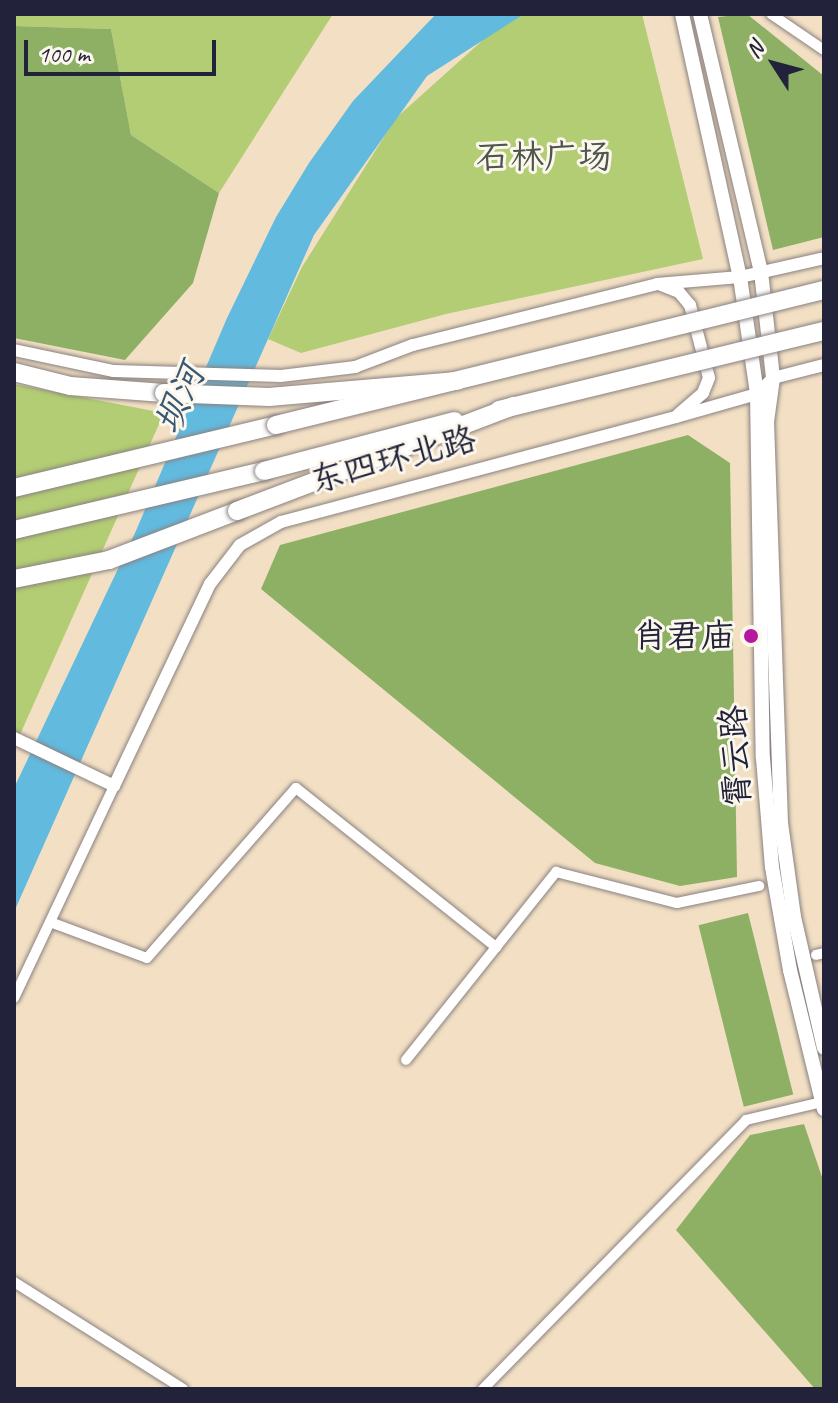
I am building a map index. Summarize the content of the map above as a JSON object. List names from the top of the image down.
{
  "streets": {
    "highway": ["东四环北路"],
    "main road": ["霄云路"]
  },
  "crossings": [
    ["东四环北路", "霄云路"]
  ],
  "water": ["坝河"],
  "parks": ["石林广场"],
  "places": ["肖君庙"],
  "scale_bar": "100 m",
  "north": "top left"
}
